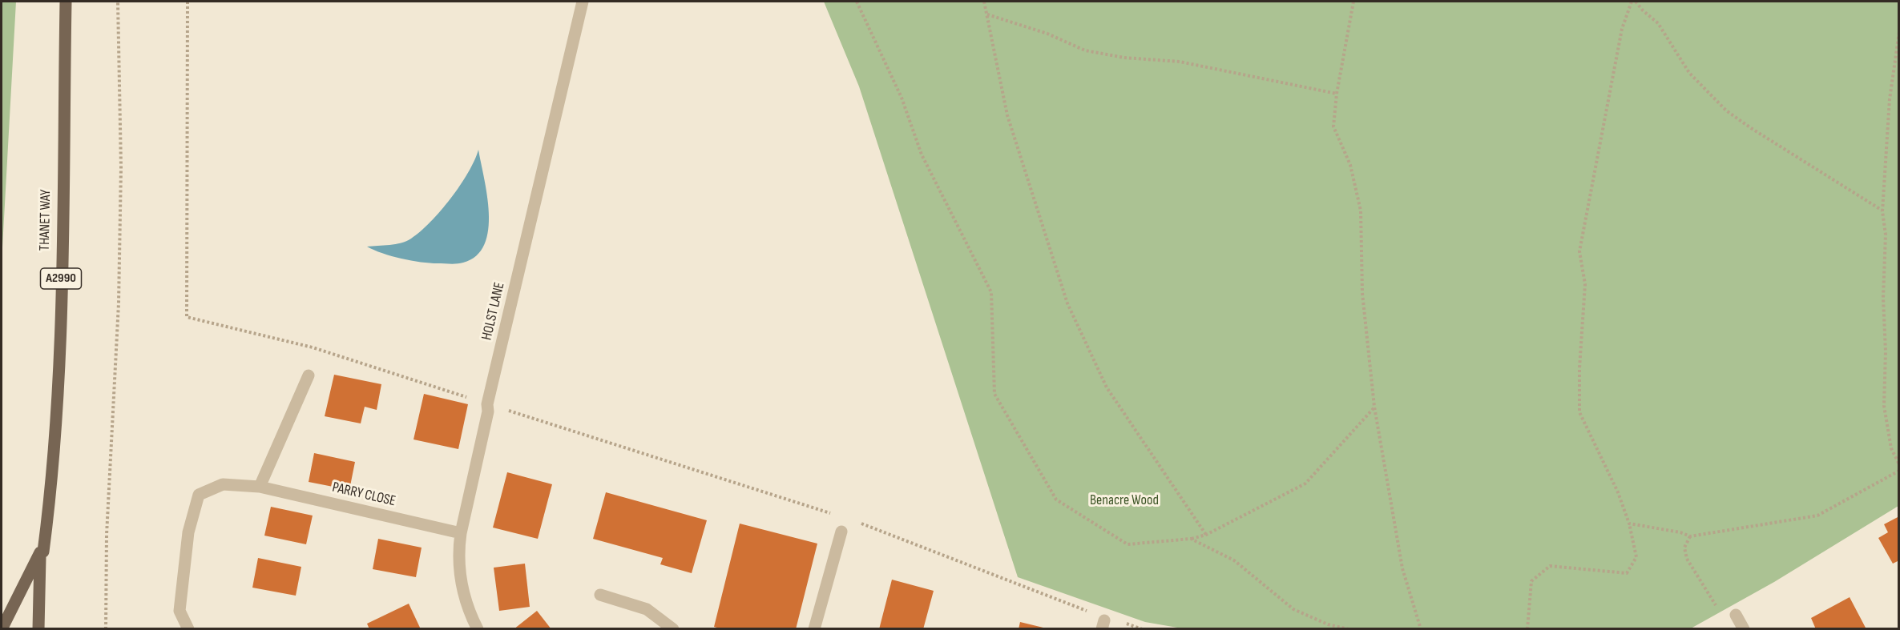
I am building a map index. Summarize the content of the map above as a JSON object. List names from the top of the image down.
{
  "streets": {
    "main road": ["THANET WAY", "A2990"],
    "street": ["HOLST LANE", "PARRY CLOSE"]
  },
  "crossings": [
    ["HOLST LANE", "PARRY CLOSE"]
  ],
  "parks": ["Benacre Wood"]
}
